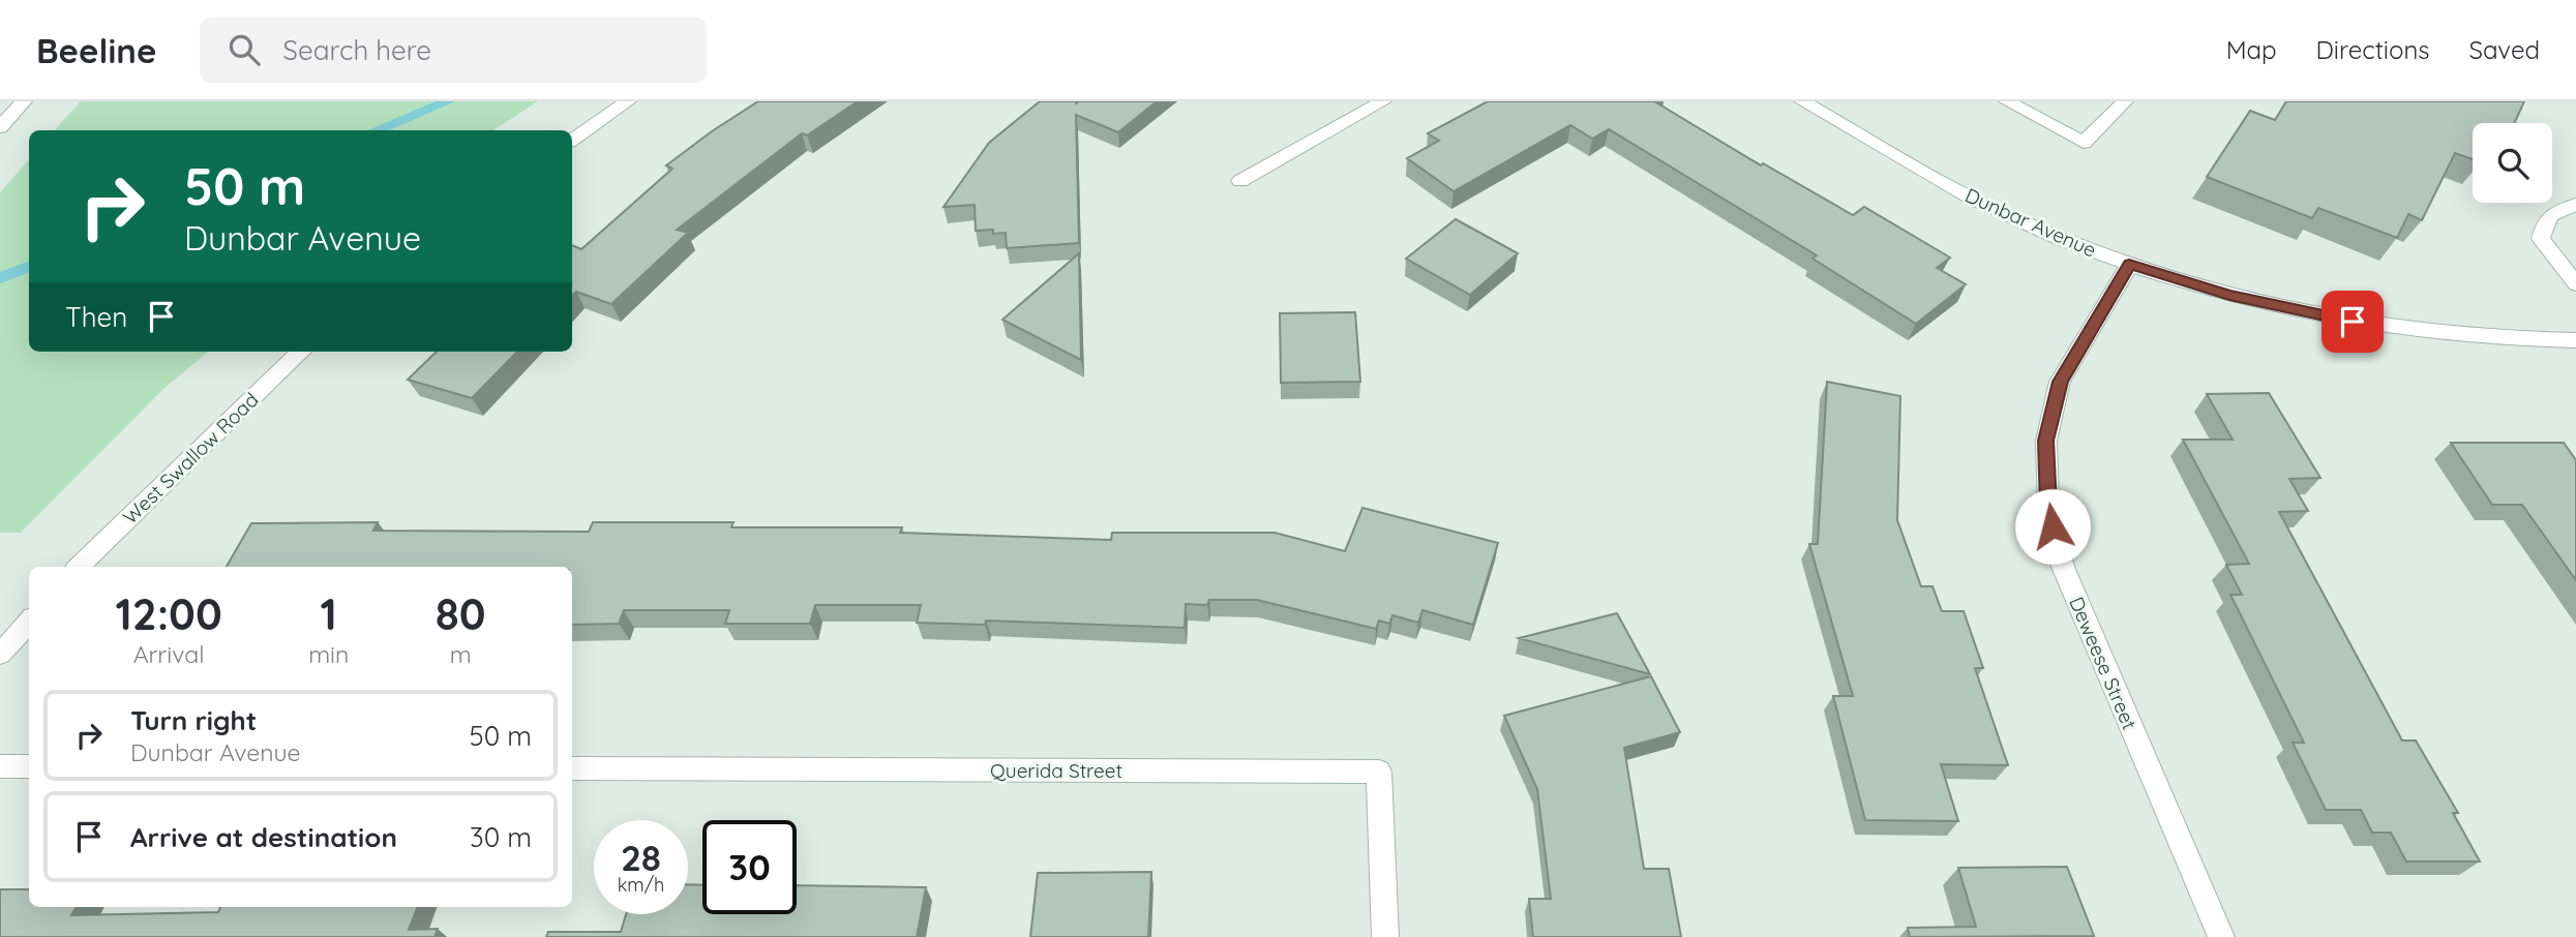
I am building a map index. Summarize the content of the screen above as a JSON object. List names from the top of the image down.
{
  "streets": {
    "street": [
      "Dunbar Avenue",
      "West Swallow Road",
      "Deweese Street",
      "Querida Street"
    ]
  },
  "crossings": [
    ["Dunbar Avenue", "Deweese Street"]
  ],
  "page": {
    "header": "Beeline",
    "search": "Search here",
    "nav": ["Map", "Directions", "Saved"],
    "turn": ["50 m", "Dunbar Avenue"],
    "then": "Then",
    "eta": [
      "12:00",
      "Arrival",
      "1",
      "min",
      "80",
      "m"
    ],
    "list": [
      {
        "name": "Turn right",
        "note": "Dunbar Avenue",
        "value": "50 m"
      },
      {
        "name": "Arrive at destination",
        "value": "30 m"
      }
    ],
    "speed": "28 km/h",
    "limit": "30"
  }
}
